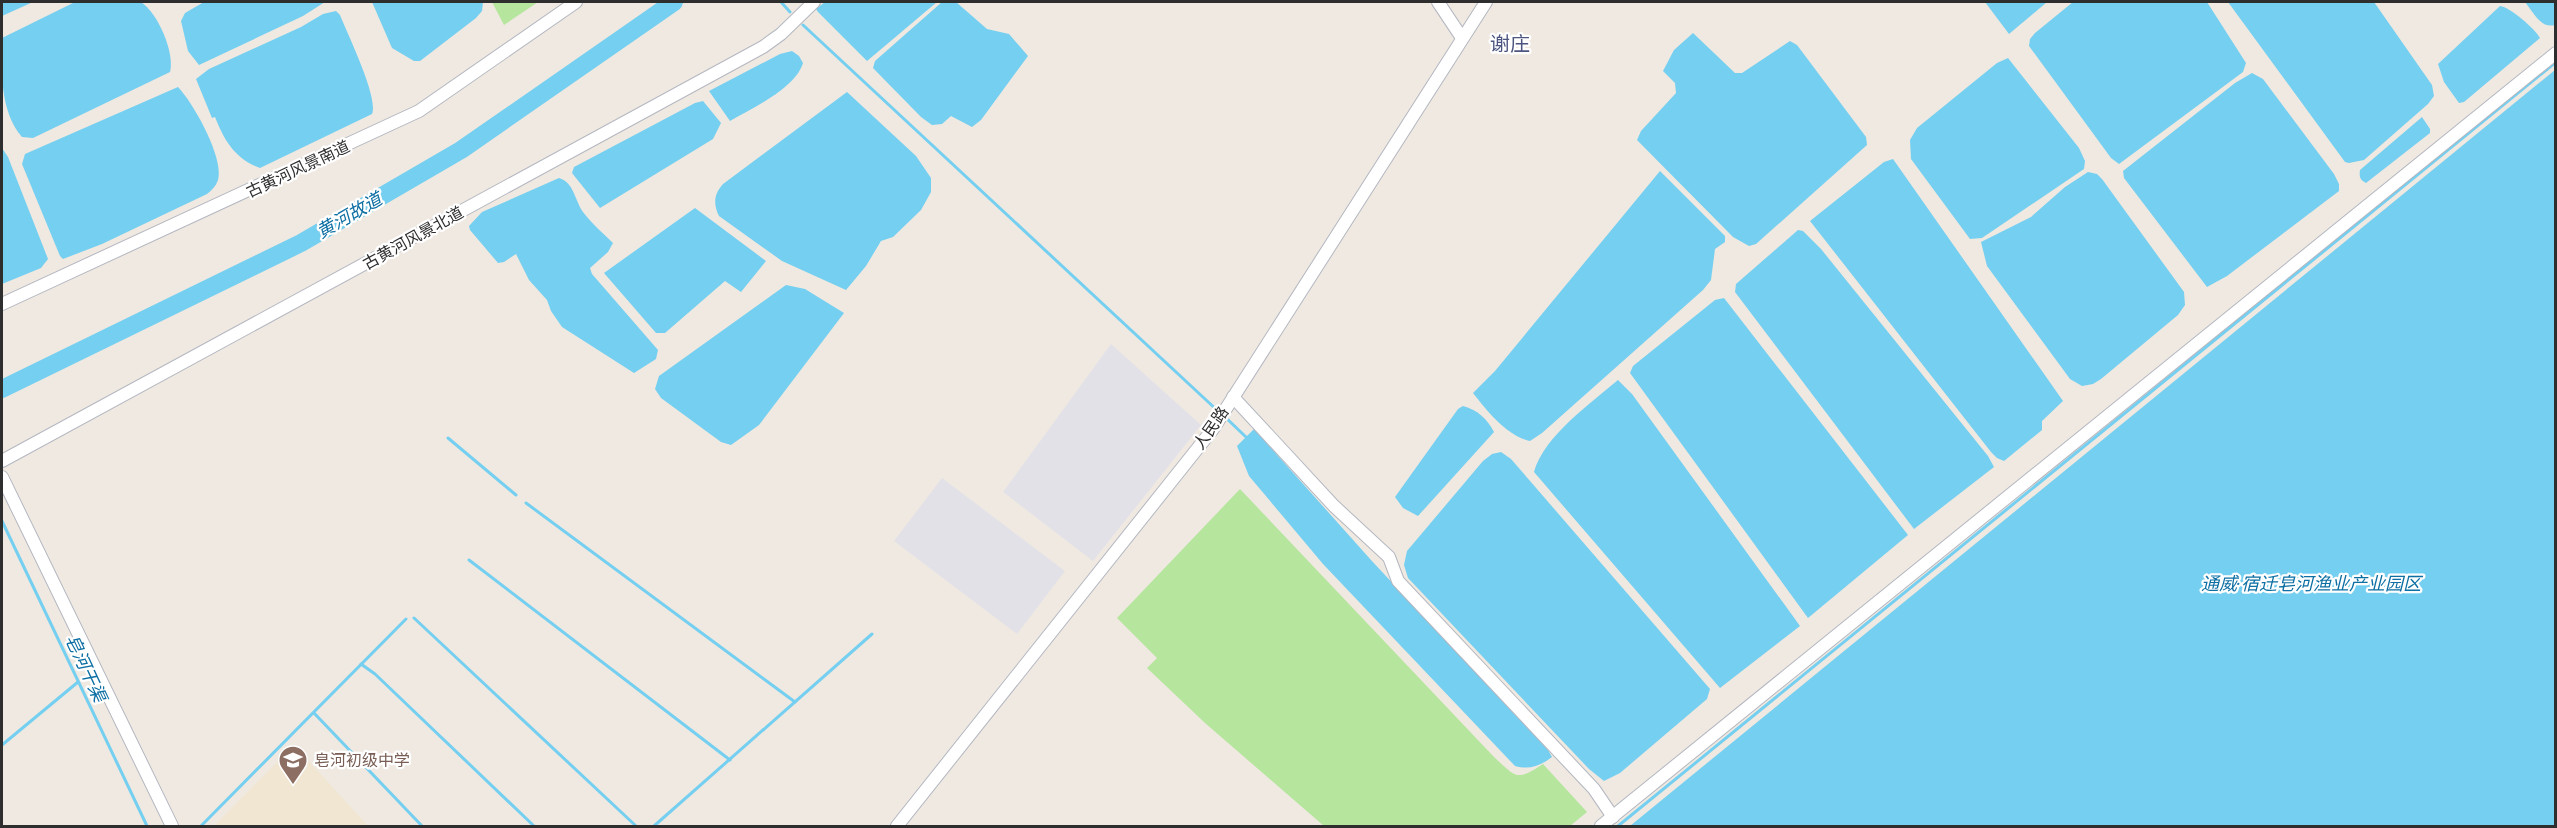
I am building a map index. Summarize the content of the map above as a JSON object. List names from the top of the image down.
{
  "streets": {
    "street": ["古黄河风景南道", "古黄河风景北道", "人民路"]
  },
  "districts": ["谢庄"],
  "water": ["黄河故道", "通威·宿迁皂河渔业产业园区", "皂河干渠"],
  "places": {
    "school or university": ["皂河初级中学"]
  }
}
